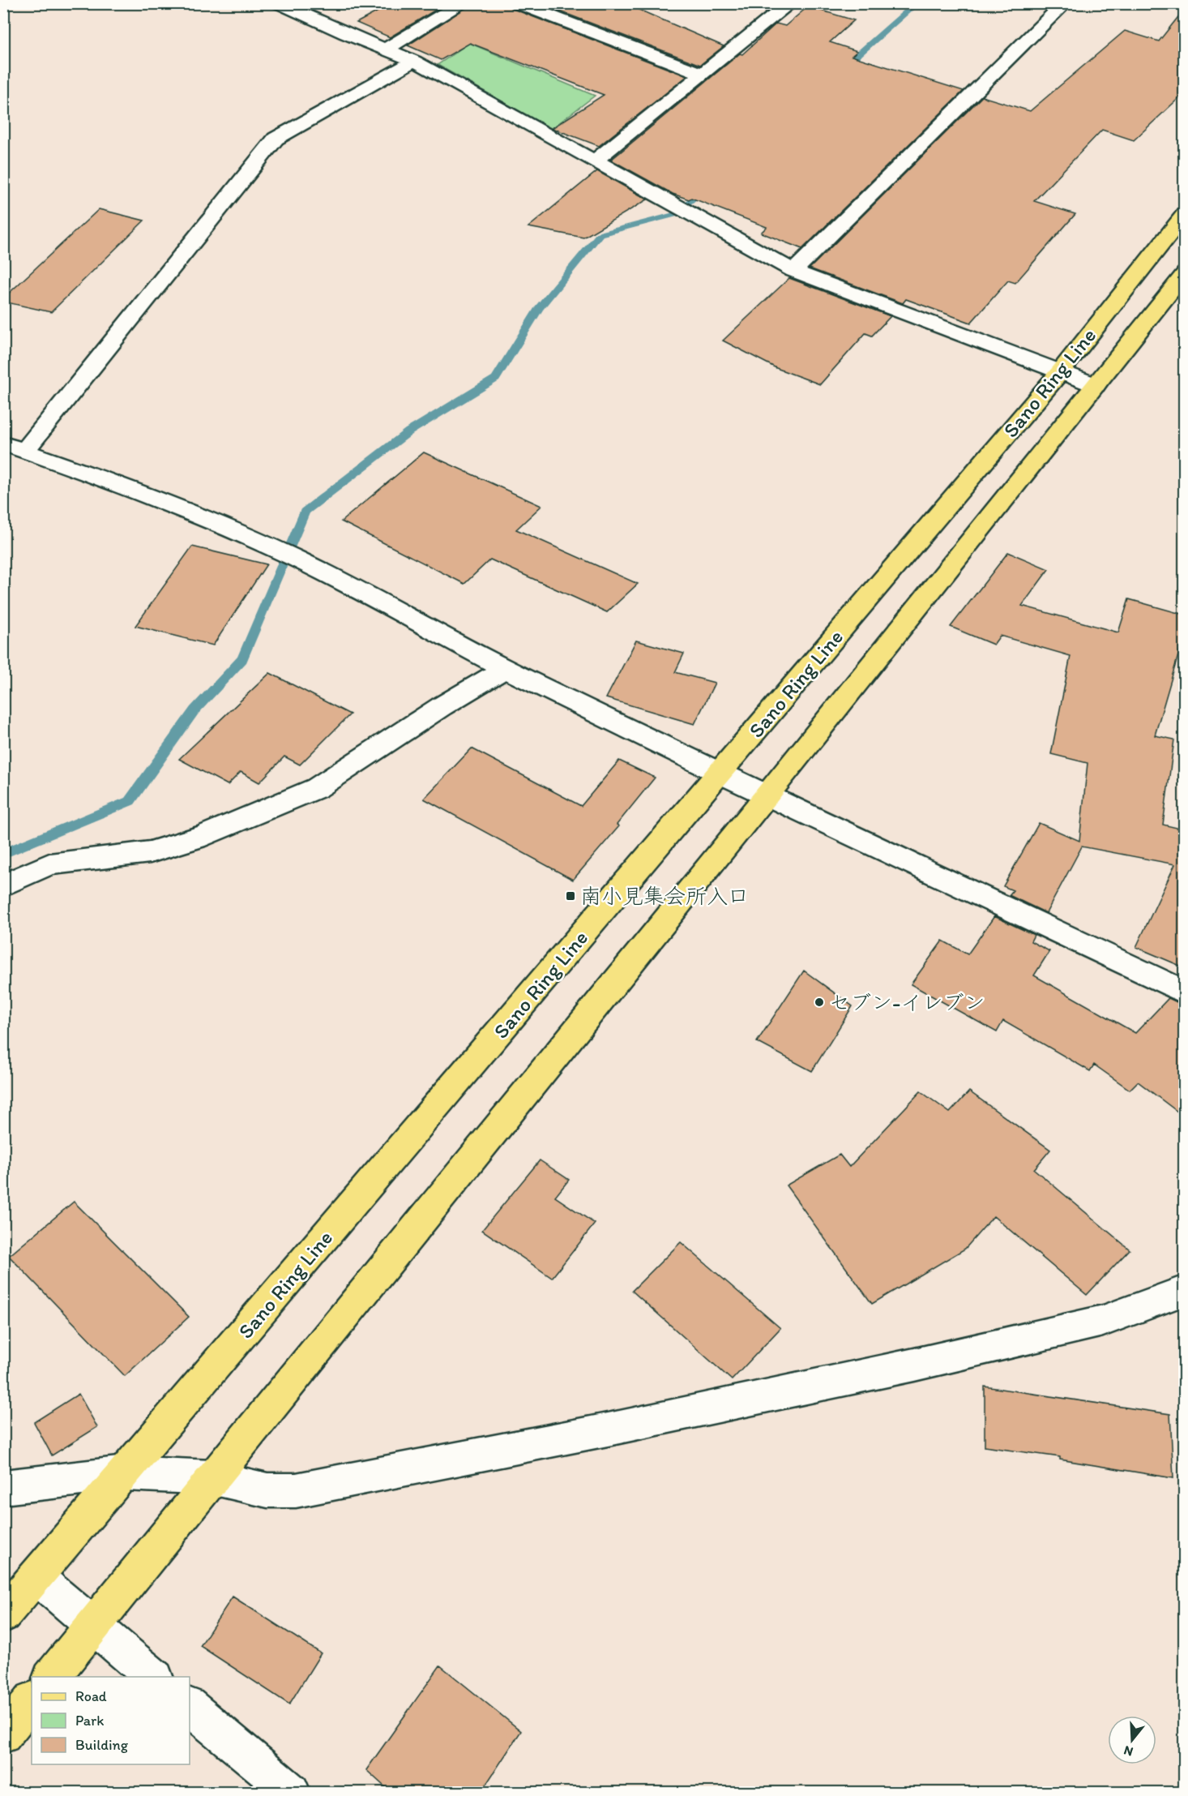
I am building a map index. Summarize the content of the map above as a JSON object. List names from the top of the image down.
{
  "streets": {
    "main road": ["Sano Ring Line"]
  },
  "places": {
    "transit": ["南小見集会所入口"],
    "other": ["セブン-イレブン"]
  },
  "legend": ["Road", "Park", "Building"],
  "north": "bottom"
}
